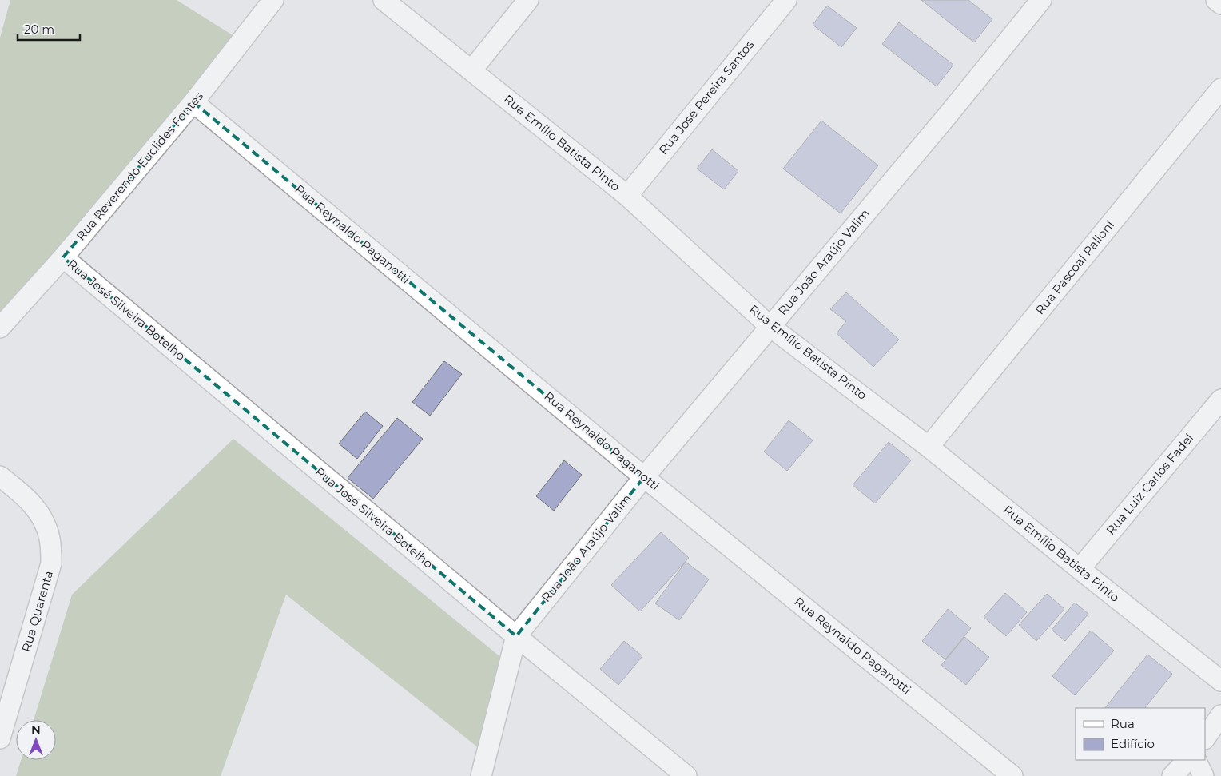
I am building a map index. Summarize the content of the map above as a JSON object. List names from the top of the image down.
{
  "streets": {
    "street": [
      "Rua José Pereira Santos",
      "Rua Emílio Batista Pinto",
      "Rua Reverendo Euclides Fontes",
      "Rua Reynaldo Paganotti",
      "Rua João Araújo Valim",
      "Rua Pascoal Palloni",
      "Rua José Silveira Botelho",
      "Rua Luiz Carlos Fadel",
      "Rua Quarenta"
    ]
  },
  "crossings": [
    ["Rua José Pereira Santos", "Rua Emílio Batista Pinto"],
    ["Rua Emílio Batista Pinto", "Rua João Araújo Valim"],
    ["Rua Emílio Batista Pinto", "Rua Pascoal Palloni"],
    ["Rua Emílio Batista Pinto", "Rua Luiz Carlos Fadel"],
    ["Rua Reverendo Euclides Fontes", "Rua Reynaldo Paganotti"],
    ["Rua Reverendo Euclides Fontes", "Rua José Silveira Botelho"],
    ["Rua Reynaldo Paganotti", "Rua João Araújo Valim"],
    ["Rua João Araújo Valim", "Rua José Silveira Botelho"]
  ],
  "legend": ["Rua", "Edifício"],
  "scale_bar": "20 m",
  "north": "top"
}
